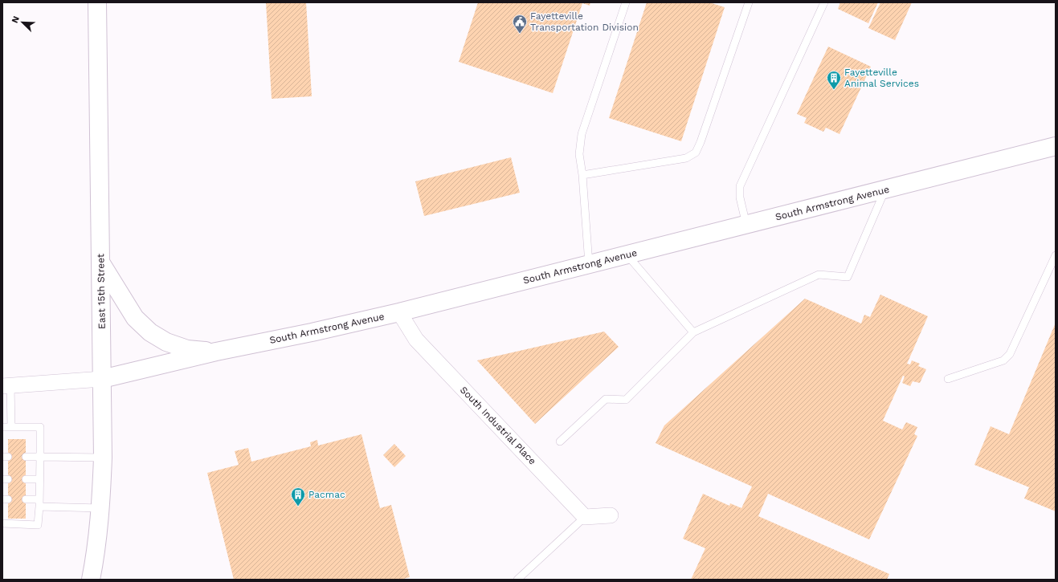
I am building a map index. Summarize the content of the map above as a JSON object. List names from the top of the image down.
{
  "streets": {
    "street": ["South Armstrong Avenue", "East 15th Street", "South Industrial Place"]
  },
  "crossings": [
    ["South Armstrong Avenue", "East 15th Street"],
    ["South Armstrong Avenue", "South Industrial Place"]
  ],
  "places": {
    "public building": ["Fayetteville Transportation Division"],
    "building": ["Fayetteville Animal Services", "Pacmac"]
  },
  "north": "top left"
}
